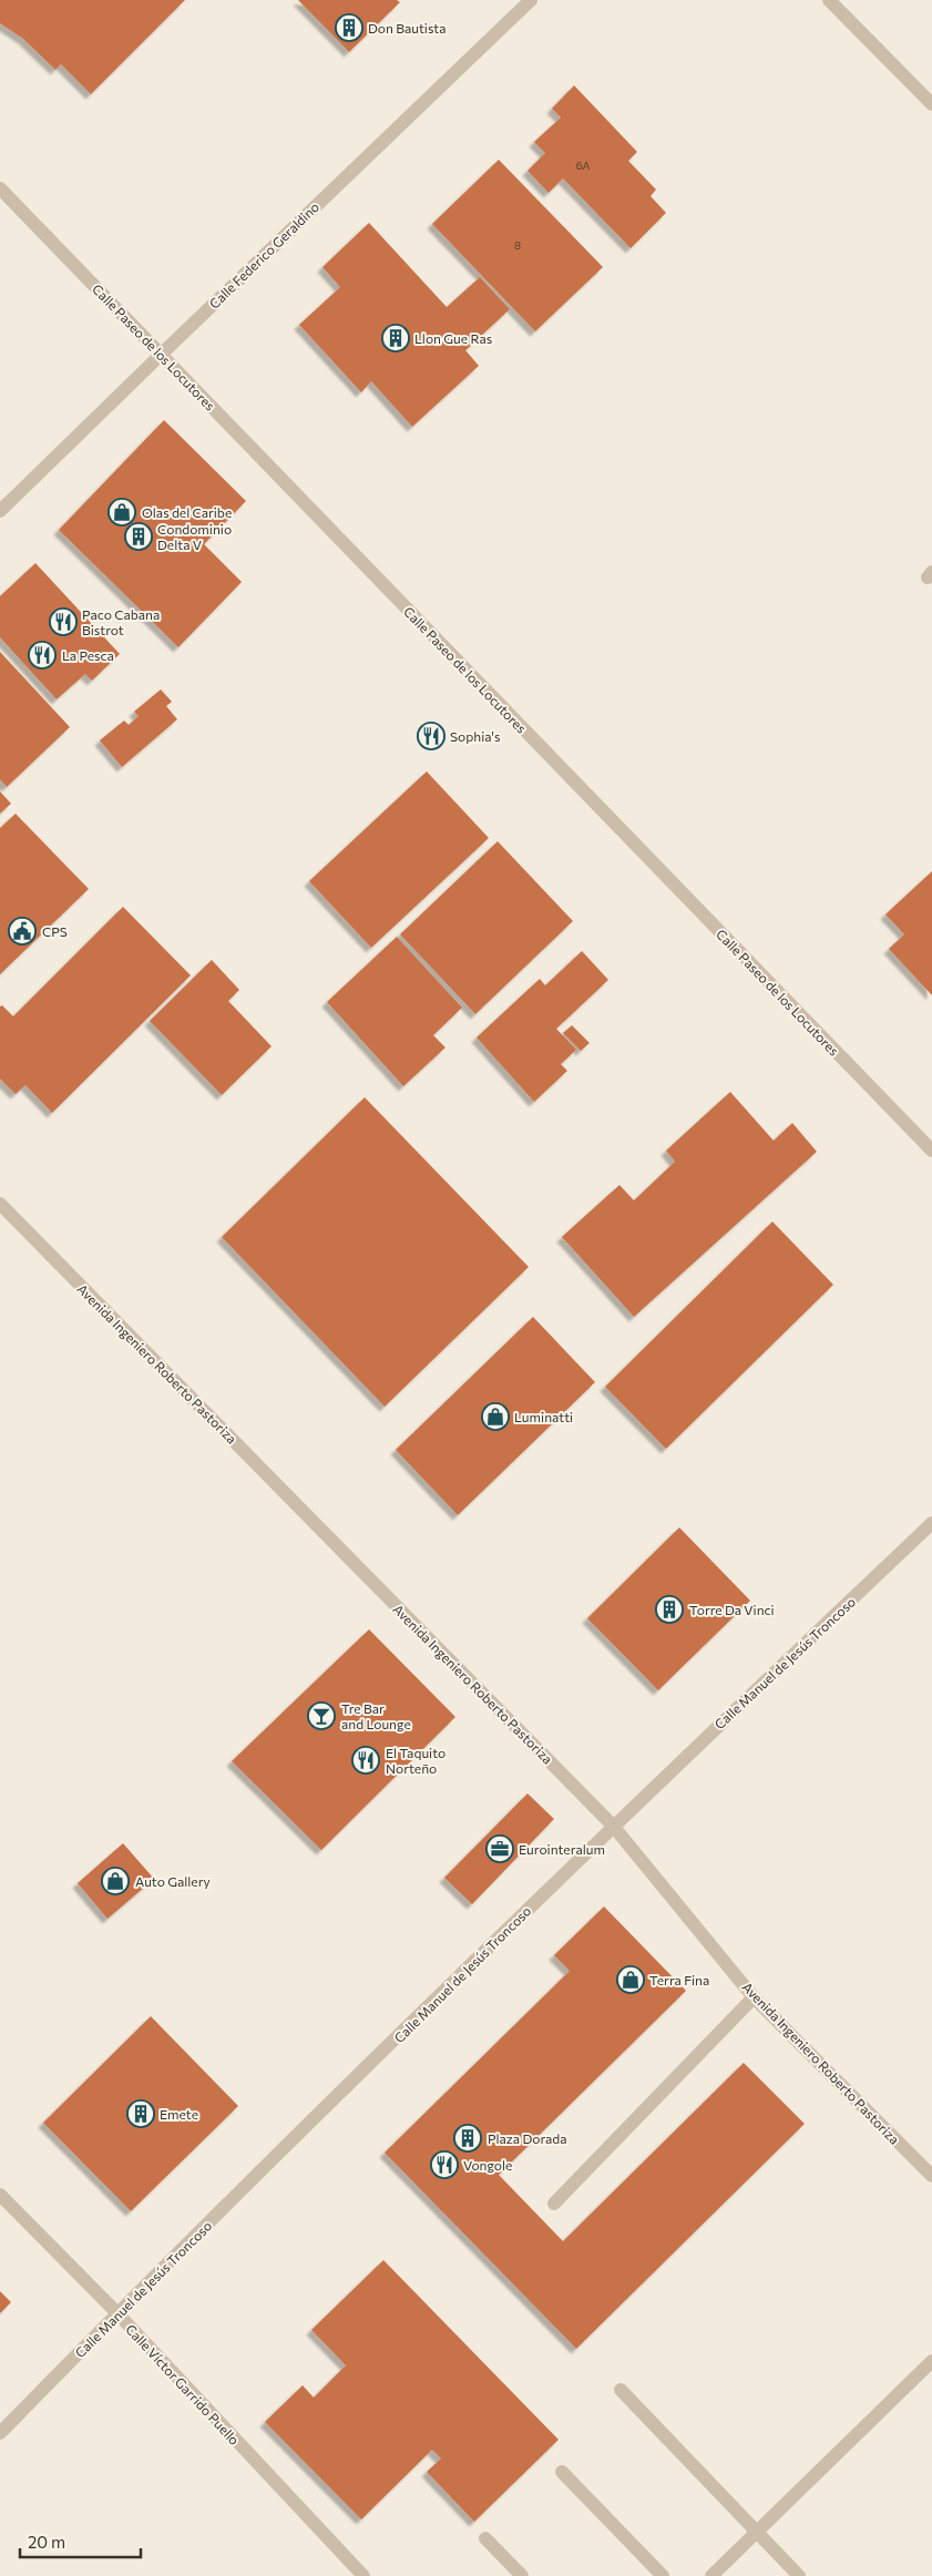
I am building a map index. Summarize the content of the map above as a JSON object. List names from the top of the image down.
{
  "streets": {
    "street": [
      "Calle Federico Geraldino",
      "Calle Paseo de los Locutores",
      "Avenida Ingeniero Roberto Pastoriza",
      "Calle Manuel de Jesús Troncoso",
      "Calle Víctor Garrido Puello"
    ]
  },
  "crossings": [
    ["Calle Federico Geraldino", "Calle Paseo de los Locutores"],
    ["Avenida Ingeniero Roberto Pastoriza", "Calle Manuel de Jesús Troncoso"],
    ["Calle Manuel de Jesús Troncoso", "Calle Víctor Garrido Puello"]
  ],
  "places": {
    "building": [
      "Don Bautista",
      "Llon Gue Ras",
      "Condominio Delta V",
      "Torre Da Vinci",
      "Emete",
      "Plaza Dorada"
    ],
    "shop": [
      "Olas del Caribe",
      "Luminatti",
      "Auto Gallery",
      "Terra Fina"
    ],
    "restaurant": [
      "Paco Cabana Bistrot",
      "La Pesca",
      "Sophia's",
      "El Taquito Norteño",
      "Vongole"
    ],
    "public building": ["CPS"],
    "bar": ["Tre Bar and Lounge"],
    "office": ["Eurointeralum"]
  },
  "house_numbers": ["6A", "8"],
  "scale_bar": "20 m"
}
